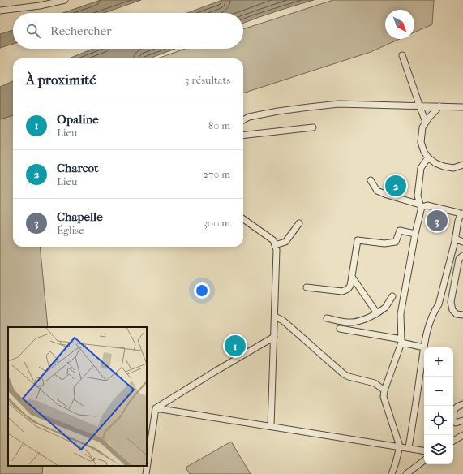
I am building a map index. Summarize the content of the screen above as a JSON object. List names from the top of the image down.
{
  "north": "bottom right",
  "page": {
    "search": "Rechercher",
    "heading": ["À proximité", "3 résultats"],
    "list": [
      {
        "mark": "1",
        "name": "Opaline",
        "note": "Lieu",
        "value": "80 m"
      },
      {
        "mark": "2",
        "name": "Charcot",
        "note": "Lieu",
        "value": "270 m"
      },
      {
        "mark": "3",
        "name": "Chapelle",
        "note": "Église",
        "value": "300 m"
      }
    ],
    "pins": ["2", "3", "1"],
    "map_buttons": ["+", "−"]
  }
}
